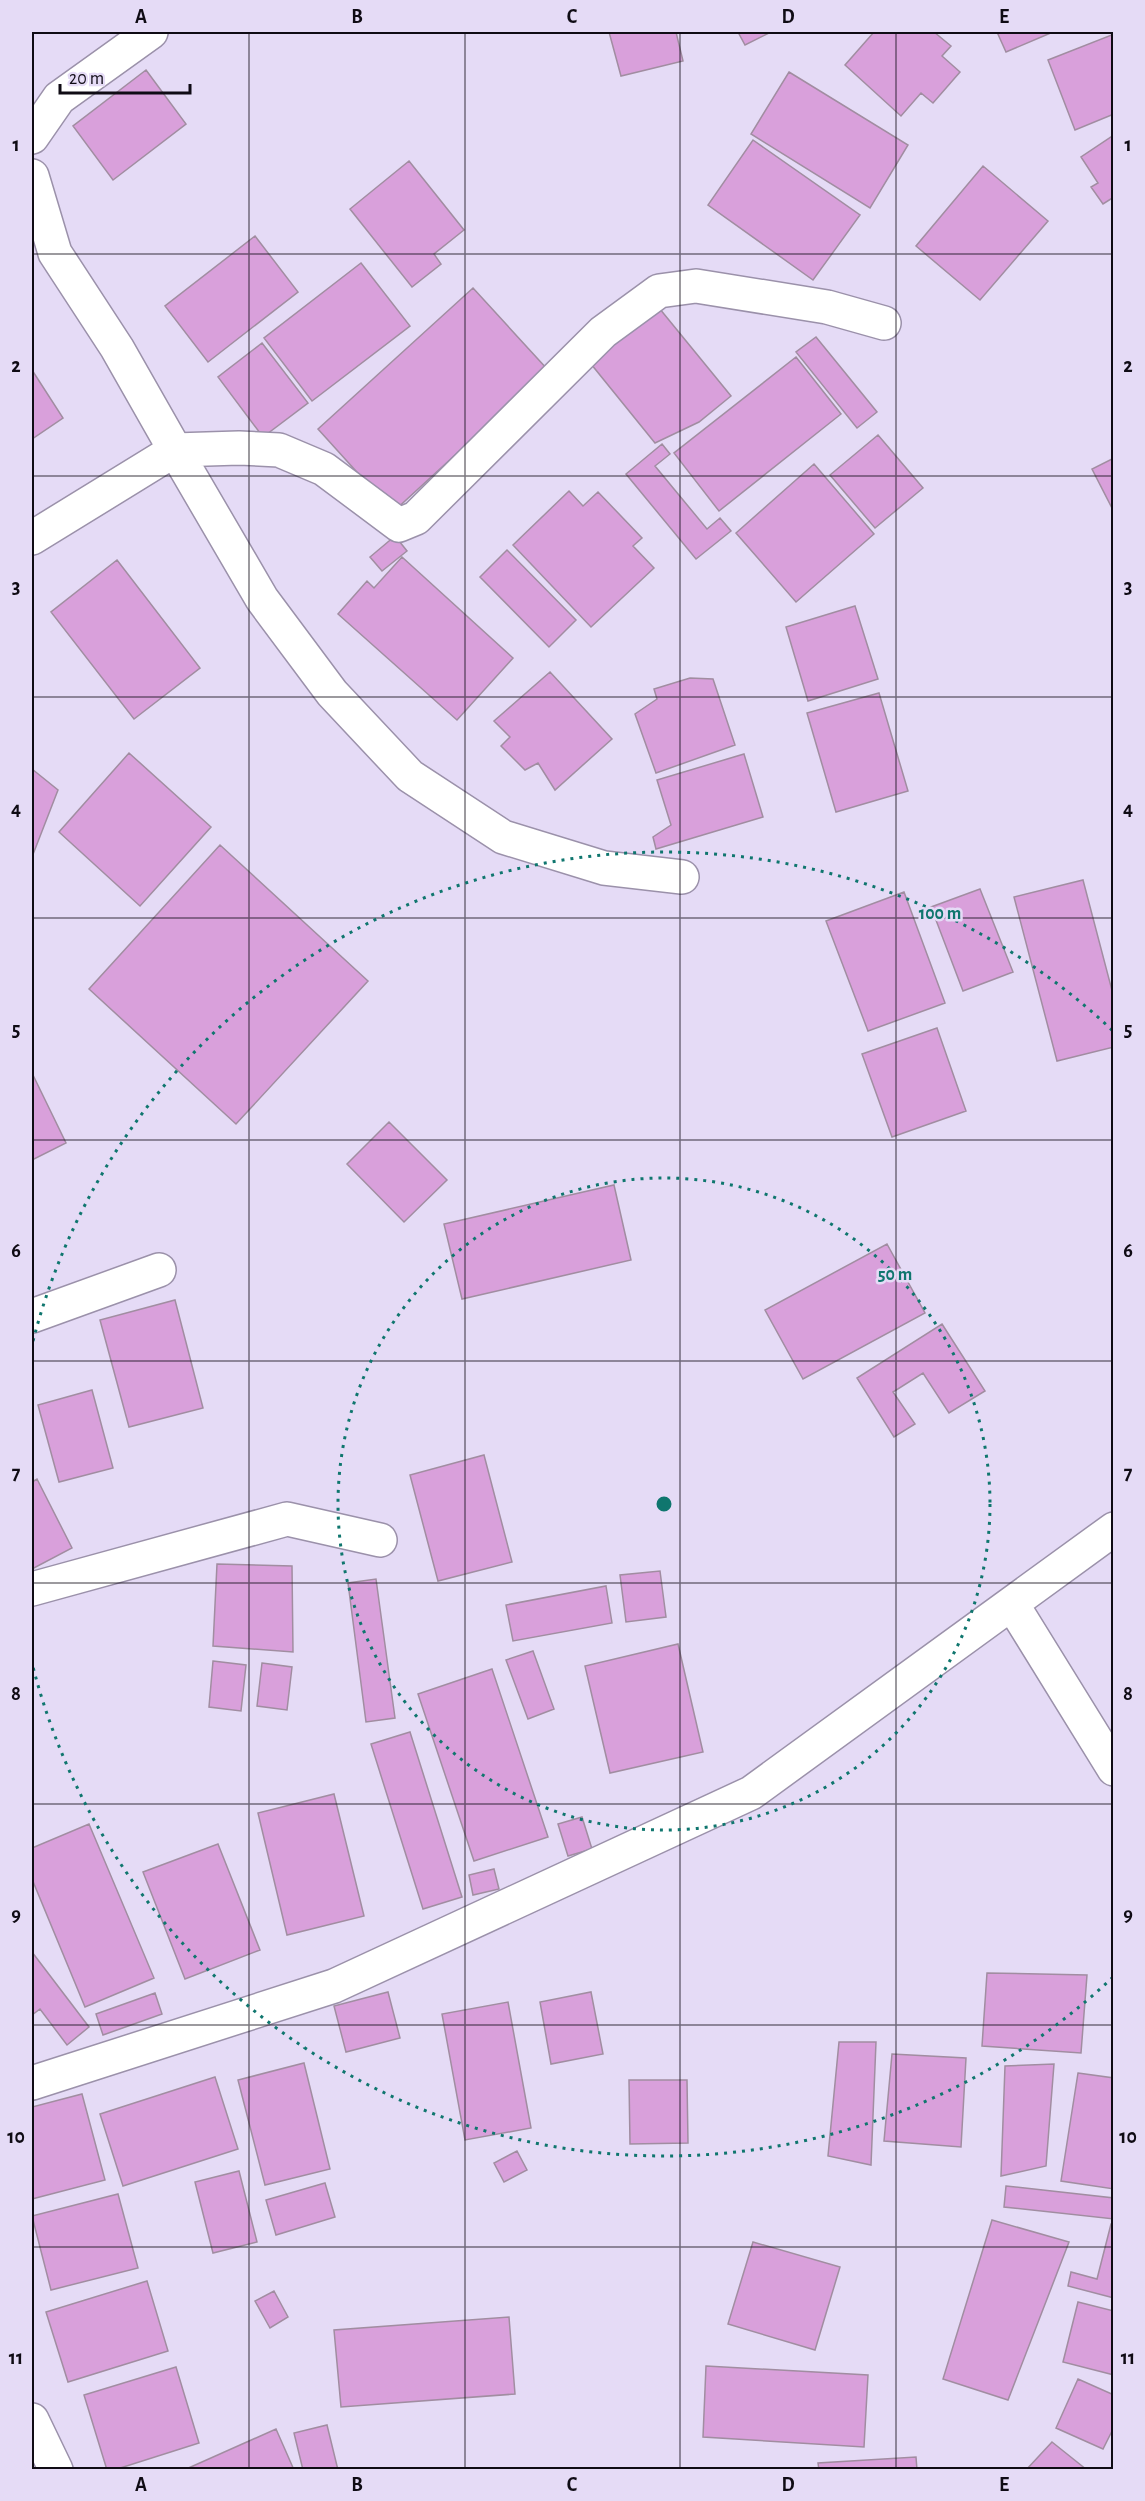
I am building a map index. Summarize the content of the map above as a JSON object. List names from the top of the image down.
{
  "scale_bar": "20 m",
  "grid": {
    "columns": [
      "A",
      "B",
      "C",
      "D",
      "E"
    ],
    "rows": [
      "1",
      "2",
      "3",
      "4",
      "5",
      "6",
      "7",
      "8",
      "9",
      "10",
      "11"
    ]
  },
  "rings": ["100 m", "50 m"]
}
